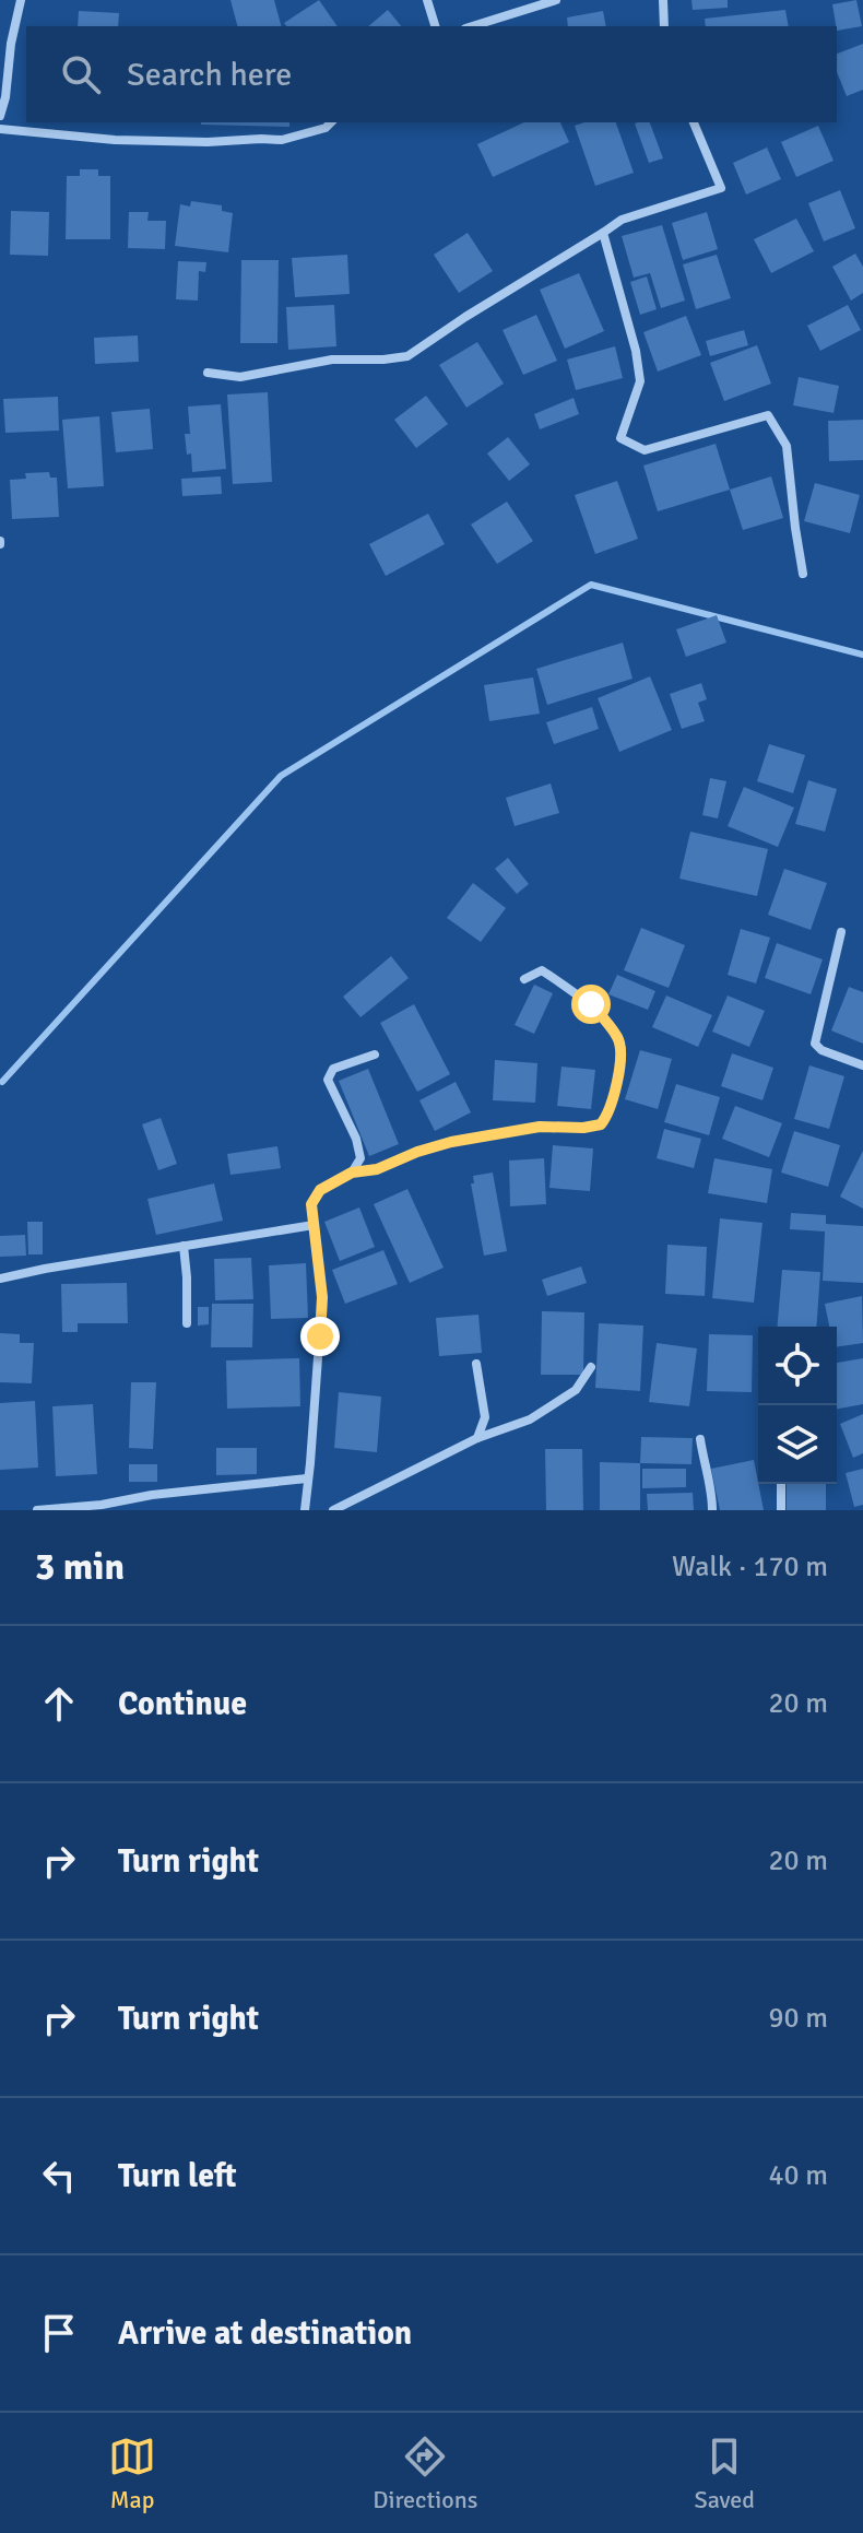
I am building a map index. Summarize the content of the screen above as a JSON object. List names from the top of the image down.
{
  "page": {
    "search": "Search here",
    "heading": ["3 min", "Walk · 170 m"],
    "list": [
      ["Continue", "20 m"],
      ["Turn right", "20 m"],
      ["Turn right", "90 m"],
      ["Turn left", "40 m"],
      "Arrive at destination"
    ],
    "nav": ["Map", "Directions", "Saved"]
  }
}
